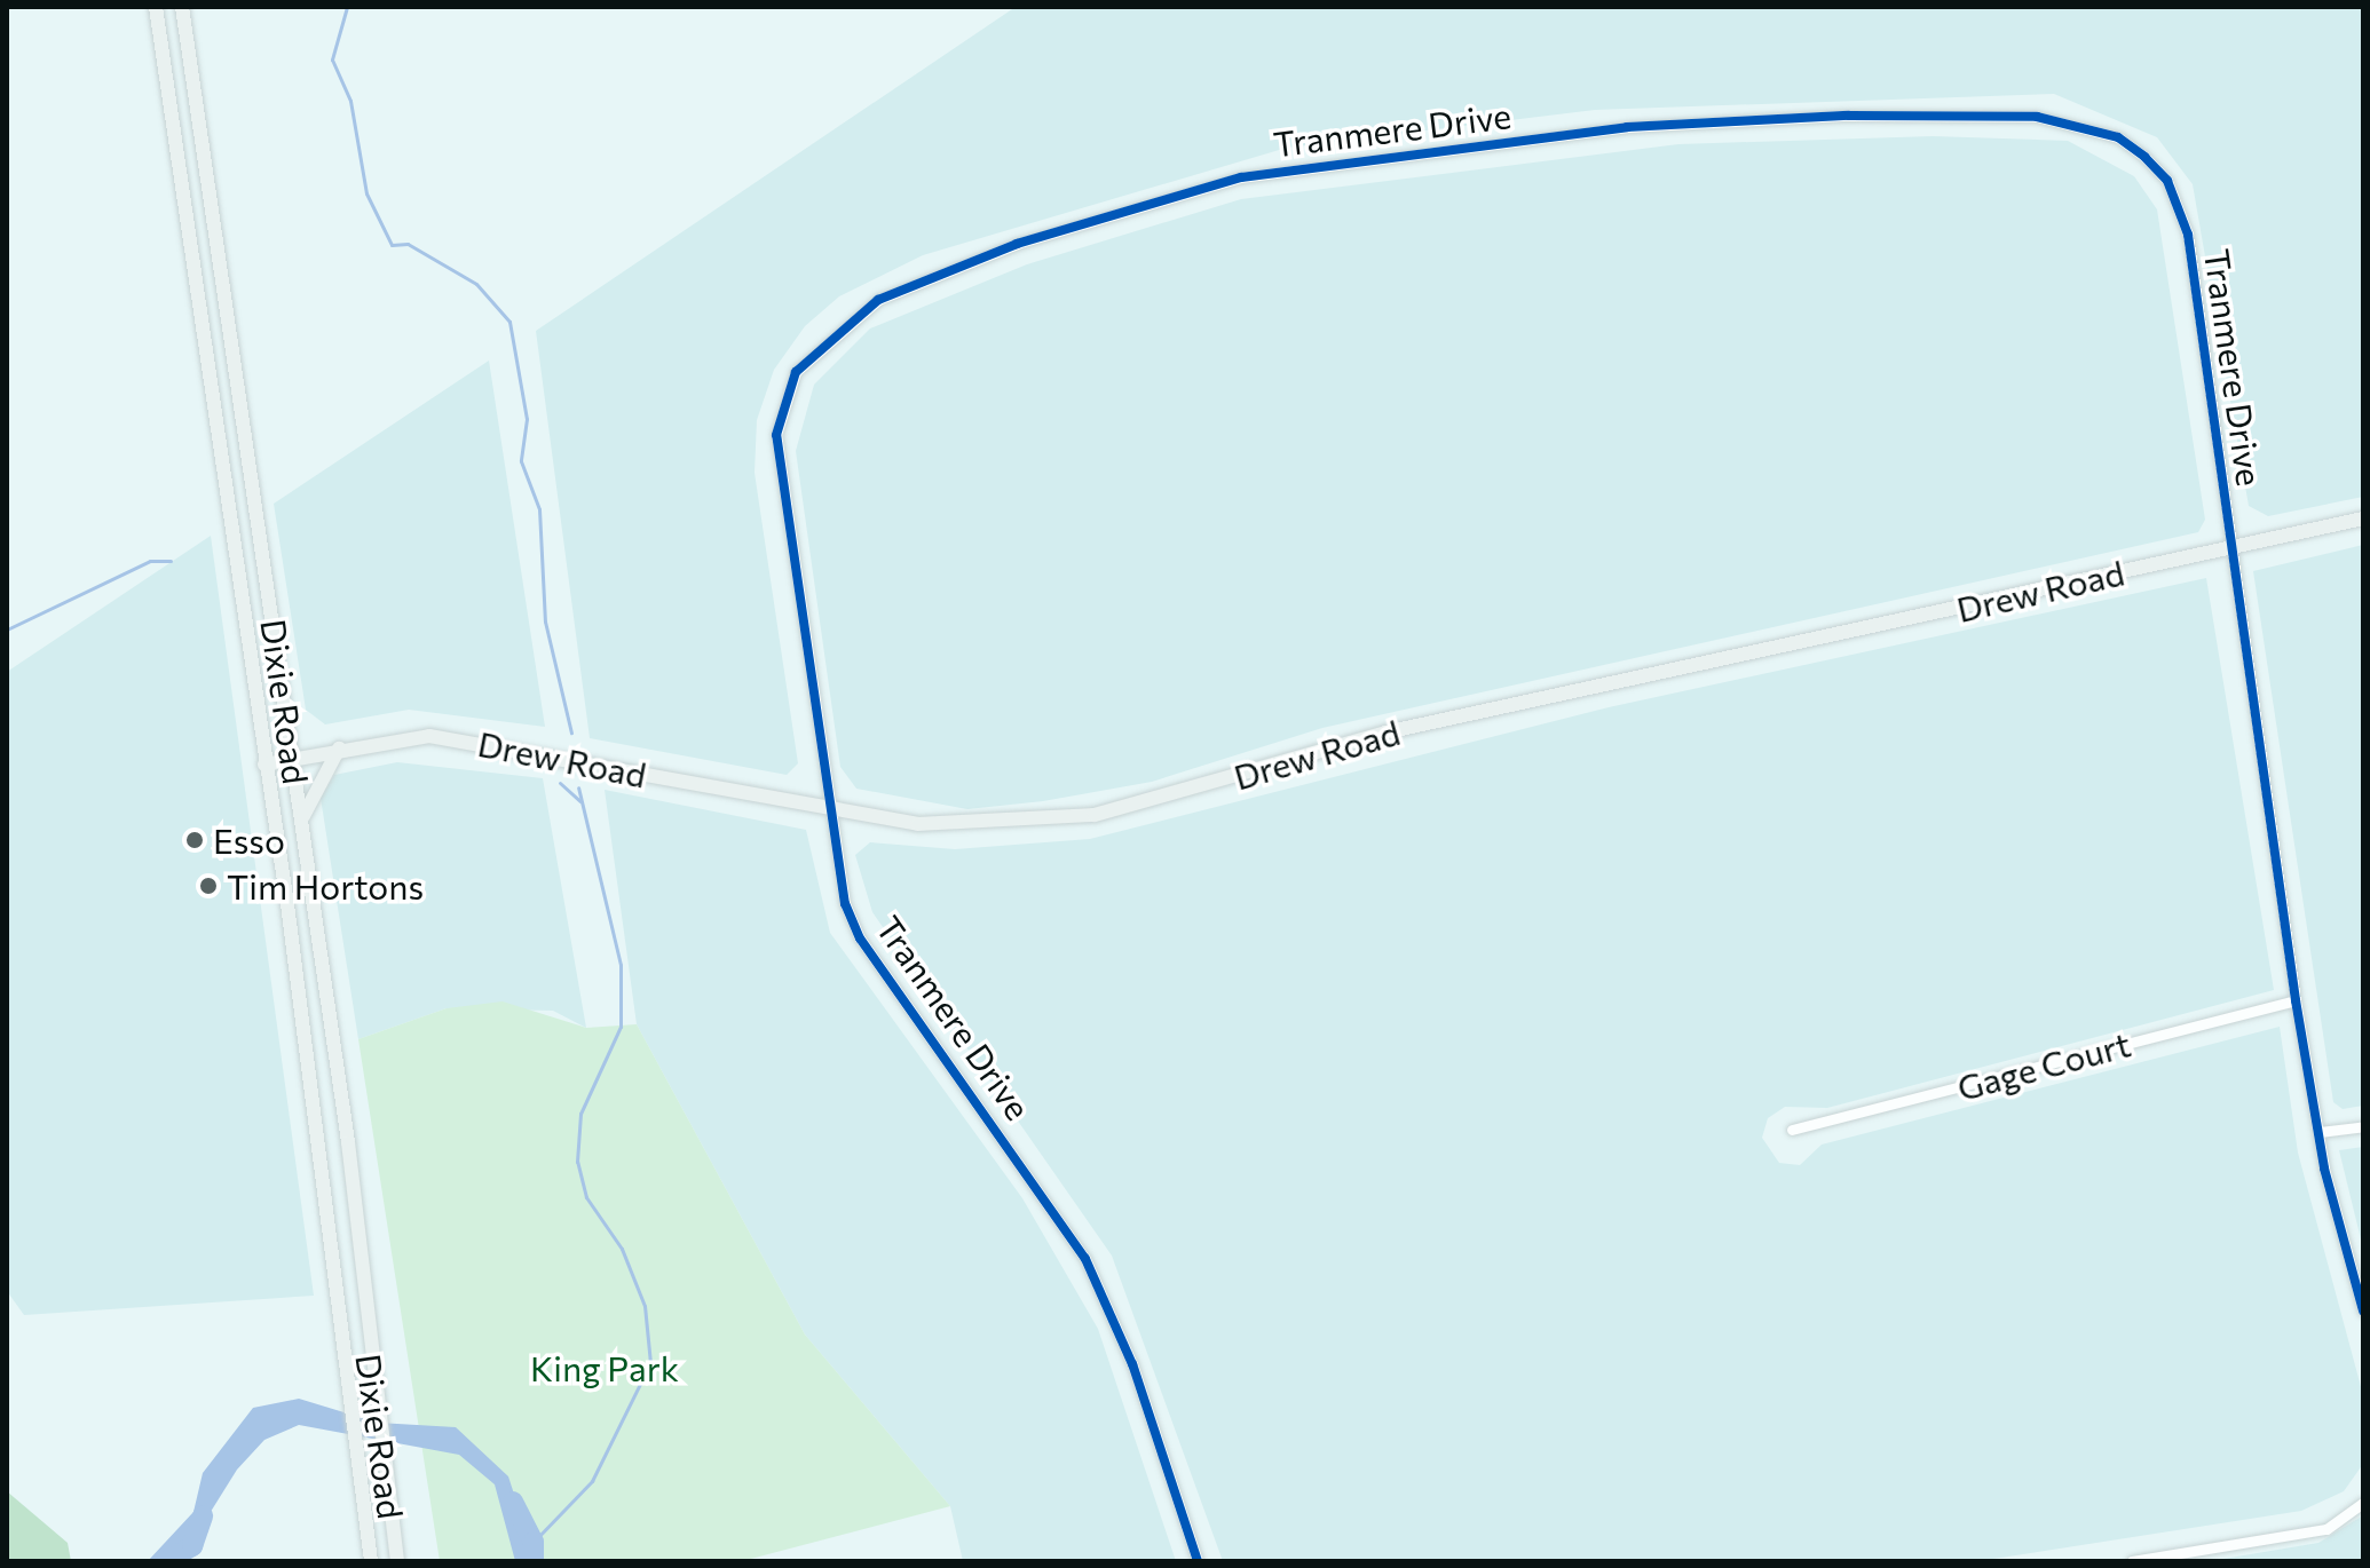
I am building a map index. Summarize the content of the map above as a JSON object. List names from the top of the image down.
{
  "streets": {
    "main road": ["Drew Road", "Dixie Road"],
    "street": ["Tranmere Drive", "Gage Court"]
  },
  "crossings": [
    ["Tranmere Drive", "Drew Road"],
    ["Tranmere Drive", "Gage Court"],
    ["Drew Road", "Dixie Road"]
  ],
  "parks": ["King Park"],
  "places": ["Esso", "Tim Hortons"]
}
